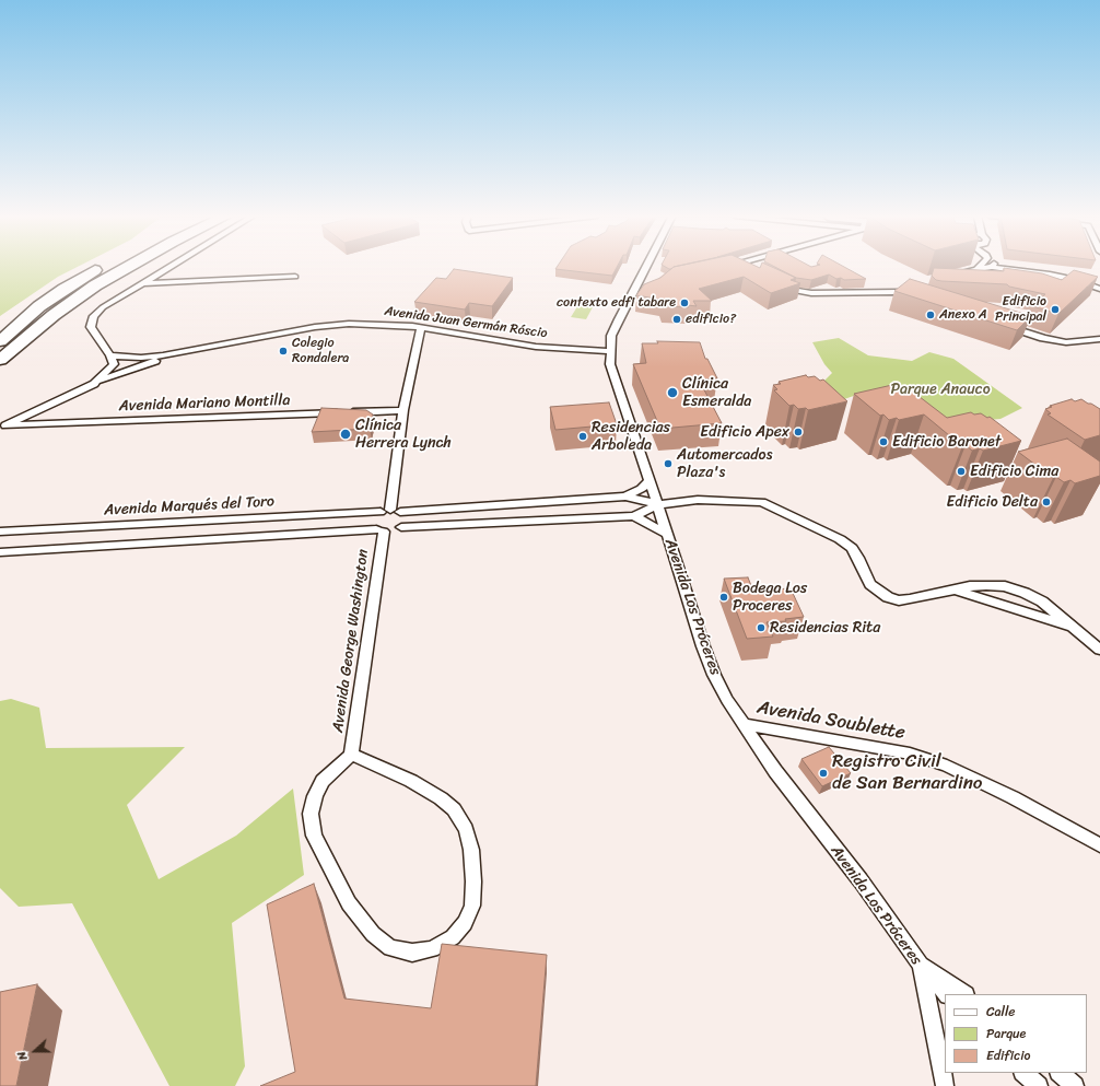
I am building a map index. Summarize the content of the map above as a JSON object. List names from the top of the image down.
{
  "streets": {
    "street": [
      "Avenida Juan Germán Róscio",
      "Avenida Mariano Montilla",
      "Avenida Marqués del Toro",
      "Avenida Los Próceres",
      "Avenida George Washington",
      "Avenida Soublette"
    ]
  },
  "crossings": [
    ["Avenida Juan Germán Róscio", "Avenida Mariano Montilla"],
    ["Avenida Juan Germán Róscio", "Avenida Los Próceres"],
    ["Avenida Marqués del Toro", "Avenida Los Próceres"],
    ["Avenida Los Próceres", "Avenida Soublette"]
  ],
  "parks": ["Parque Anauco"],
  "places": [
    "contexto edfi tabare",
    "Edificio Principal",
    "Anexo A",
    "edificio?",
    "Colegio Rondalera",
    "Clínica Esmeralda",
    "Edificio Apex",
    "Clínica Herrera Lynch",
    "Residencias Arboleda",
    "Edificio Baronet",
    "Automercados Plaza's",
    "Edificio Cima",
    "Edificio Delta",
    "Bodega Los Proceres",
    "Residencias Rita",
    "Registro Civil de San Bernardino"
  ],
  "legend": ["Calle", "Parque", "Edificio"],
  "north": "left"
}
